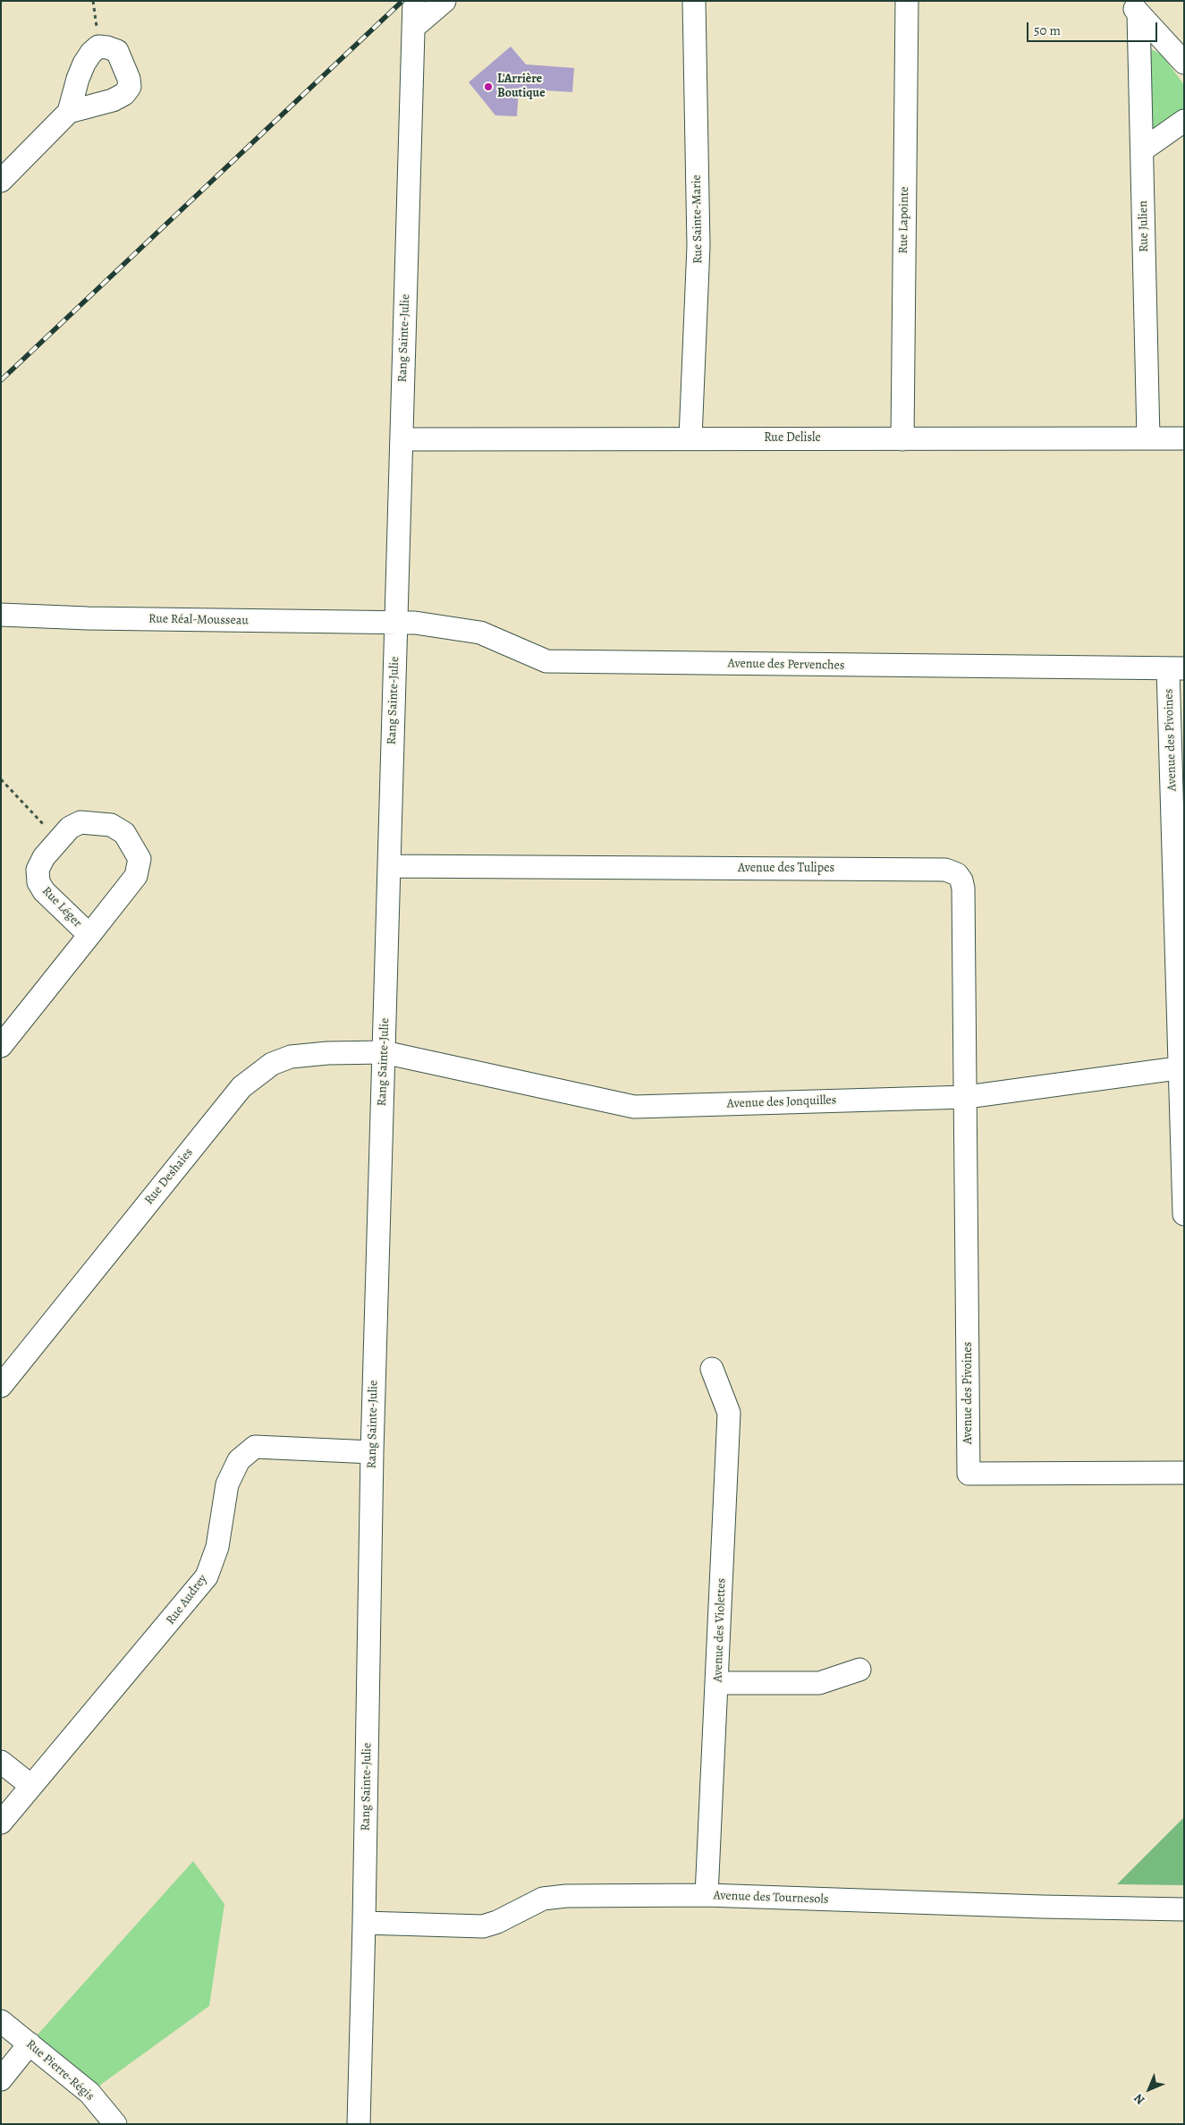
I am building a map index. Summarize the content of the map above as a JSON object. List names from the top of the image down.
{
  "streets": {
    "street": [
      "Rue Sainte-Marie",
      "Rue Lapointe",
      "Rue Julien",
      "Rang Sainte-Julie",
      "Rue Delisle",
      "Rue Réal-Mousseau",
      "Avenue des Pervenches",
      "Avenue des Pivoines",
      "Avenue des Tulipes",
      "Rue Léger",
      "Avenue des Jonquilles",
      "Rue Deshaies",
      "Rue Audrey",
      "Avenue des Violettes",
      "Avenue des Tournesols",
      "Rue Pierre-Régis"
    ]
  },
  "crossings": [
    ["Rue Sainte-Marie", "Rue Delisle"],
    ["Rue Lapointe", "Rue Delisle"],
    ["Rue Julien", "Rue Delisle"],
    ["Rang Sainte-Julie", "Rue Delisle"],
    ["Rang Sainte-Julie", "Rue Réal-Mousseau"],
    ["Rang Sainte-Julie", "Avenue des Pervenches"],
    ["Rang Sainte-Julie", "Avenue des Tulipes"],
    ["Rang Sainte-Julie", "Avenue des Jonquilles"],
    ["Rang Sainte-Julie", "Rue Deshaies"],
    ["Rang Sainte-Julie", "Rue Audrey"],
    ["Rang Sainte-Julie", "Avenue des Tournesols"],
    ["Rue Réal-Mousseau", "Avenue des Pervenches"],
    ["Avenue des Pervenches", "Avenue des Pivoines"],
    ["Avenue des Pivoines", "Avenue des Tulipes"],
    ["Avenue des Pivoines", "Avenue des Jonquilles"],
    ["Avenue des Tulipes", "Avenue des Jonquilles"],
    ["Avenue des Jonquilles", "Rue Deshaies"],
    ["Avenue des Violettes", "Avenue des Tournesols"]
  ],
  "places": ["L'Arrière Boutique"],
  "scale_bar": "50 m",
  "north": "bottom left"
}
